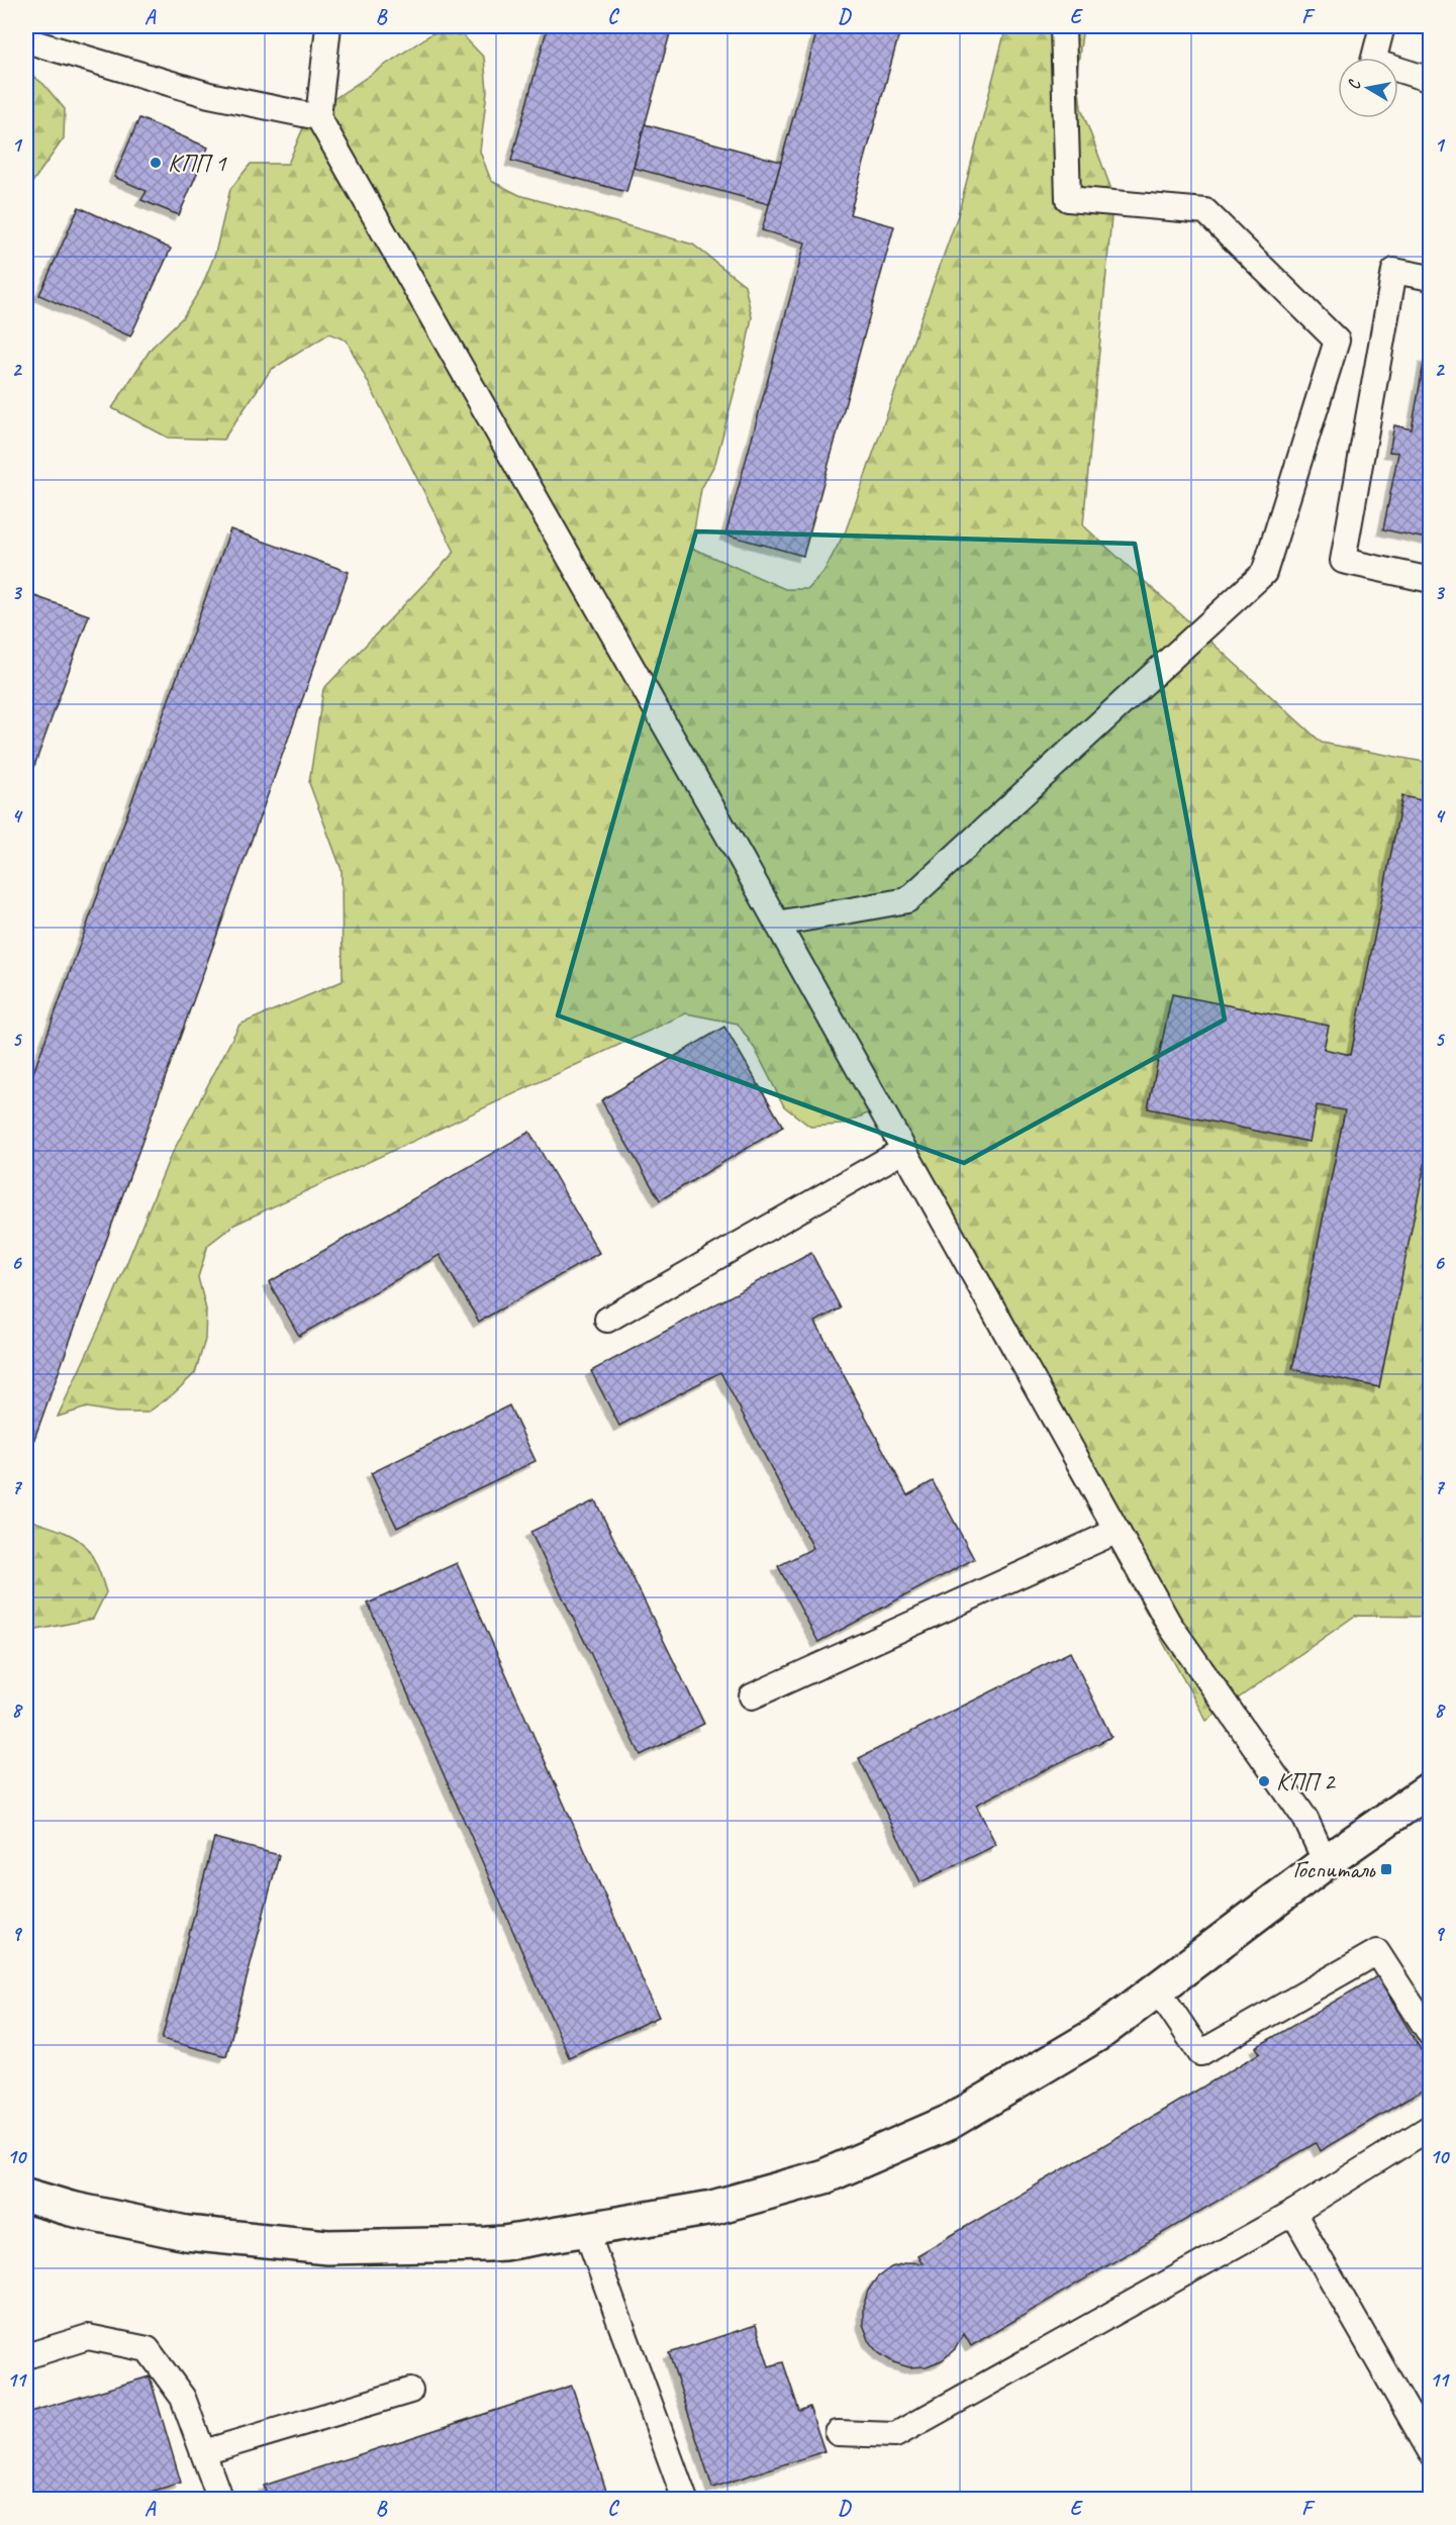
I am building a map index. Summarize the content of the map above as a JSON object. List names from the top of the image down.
{
  "places": {
    "other": ["КПП 1", "КПП 2"],
    "transit": ["Госпиталь"]
  },
  "north": "left",
  "grid": {
    "columns": [
      "A",
      "B",
      "C",
      "D",
      "E",
      "F"
    ],
    "rows": [
      "1",
      "2",
      "3",
      "4",
      "5",
      "6",
      "7",
      "8",
      "9",
      "10",
      "11"
    ]
  }
}
